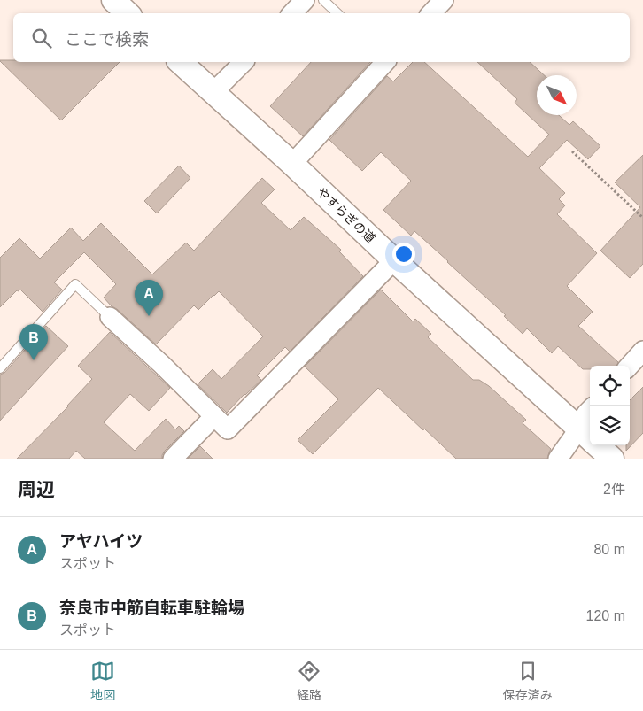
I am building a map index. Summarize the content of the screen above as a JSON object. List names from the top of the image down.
{
  "streets": {
    "street": ["やすらぎの道"]
  },
  "north": "bottom right",
  "page": {
    "search": "ここで検索",
    "pins": ["A", "B"],
    "heading": ["周辺", "2件"],
    "list": [
      {
        "mark": "A",
        "name": "アヤハイツ",
        "note": "スポット",
        "value": "80 m"
      },
      {
        "mark": "B",
        "name": "奈良市中筋自転車駐輪場",
        "note": "スポット",
        "value": "120 m"
      }
    ],
    "nav": ["地図", "経路", "保存済み"]
  }
}
